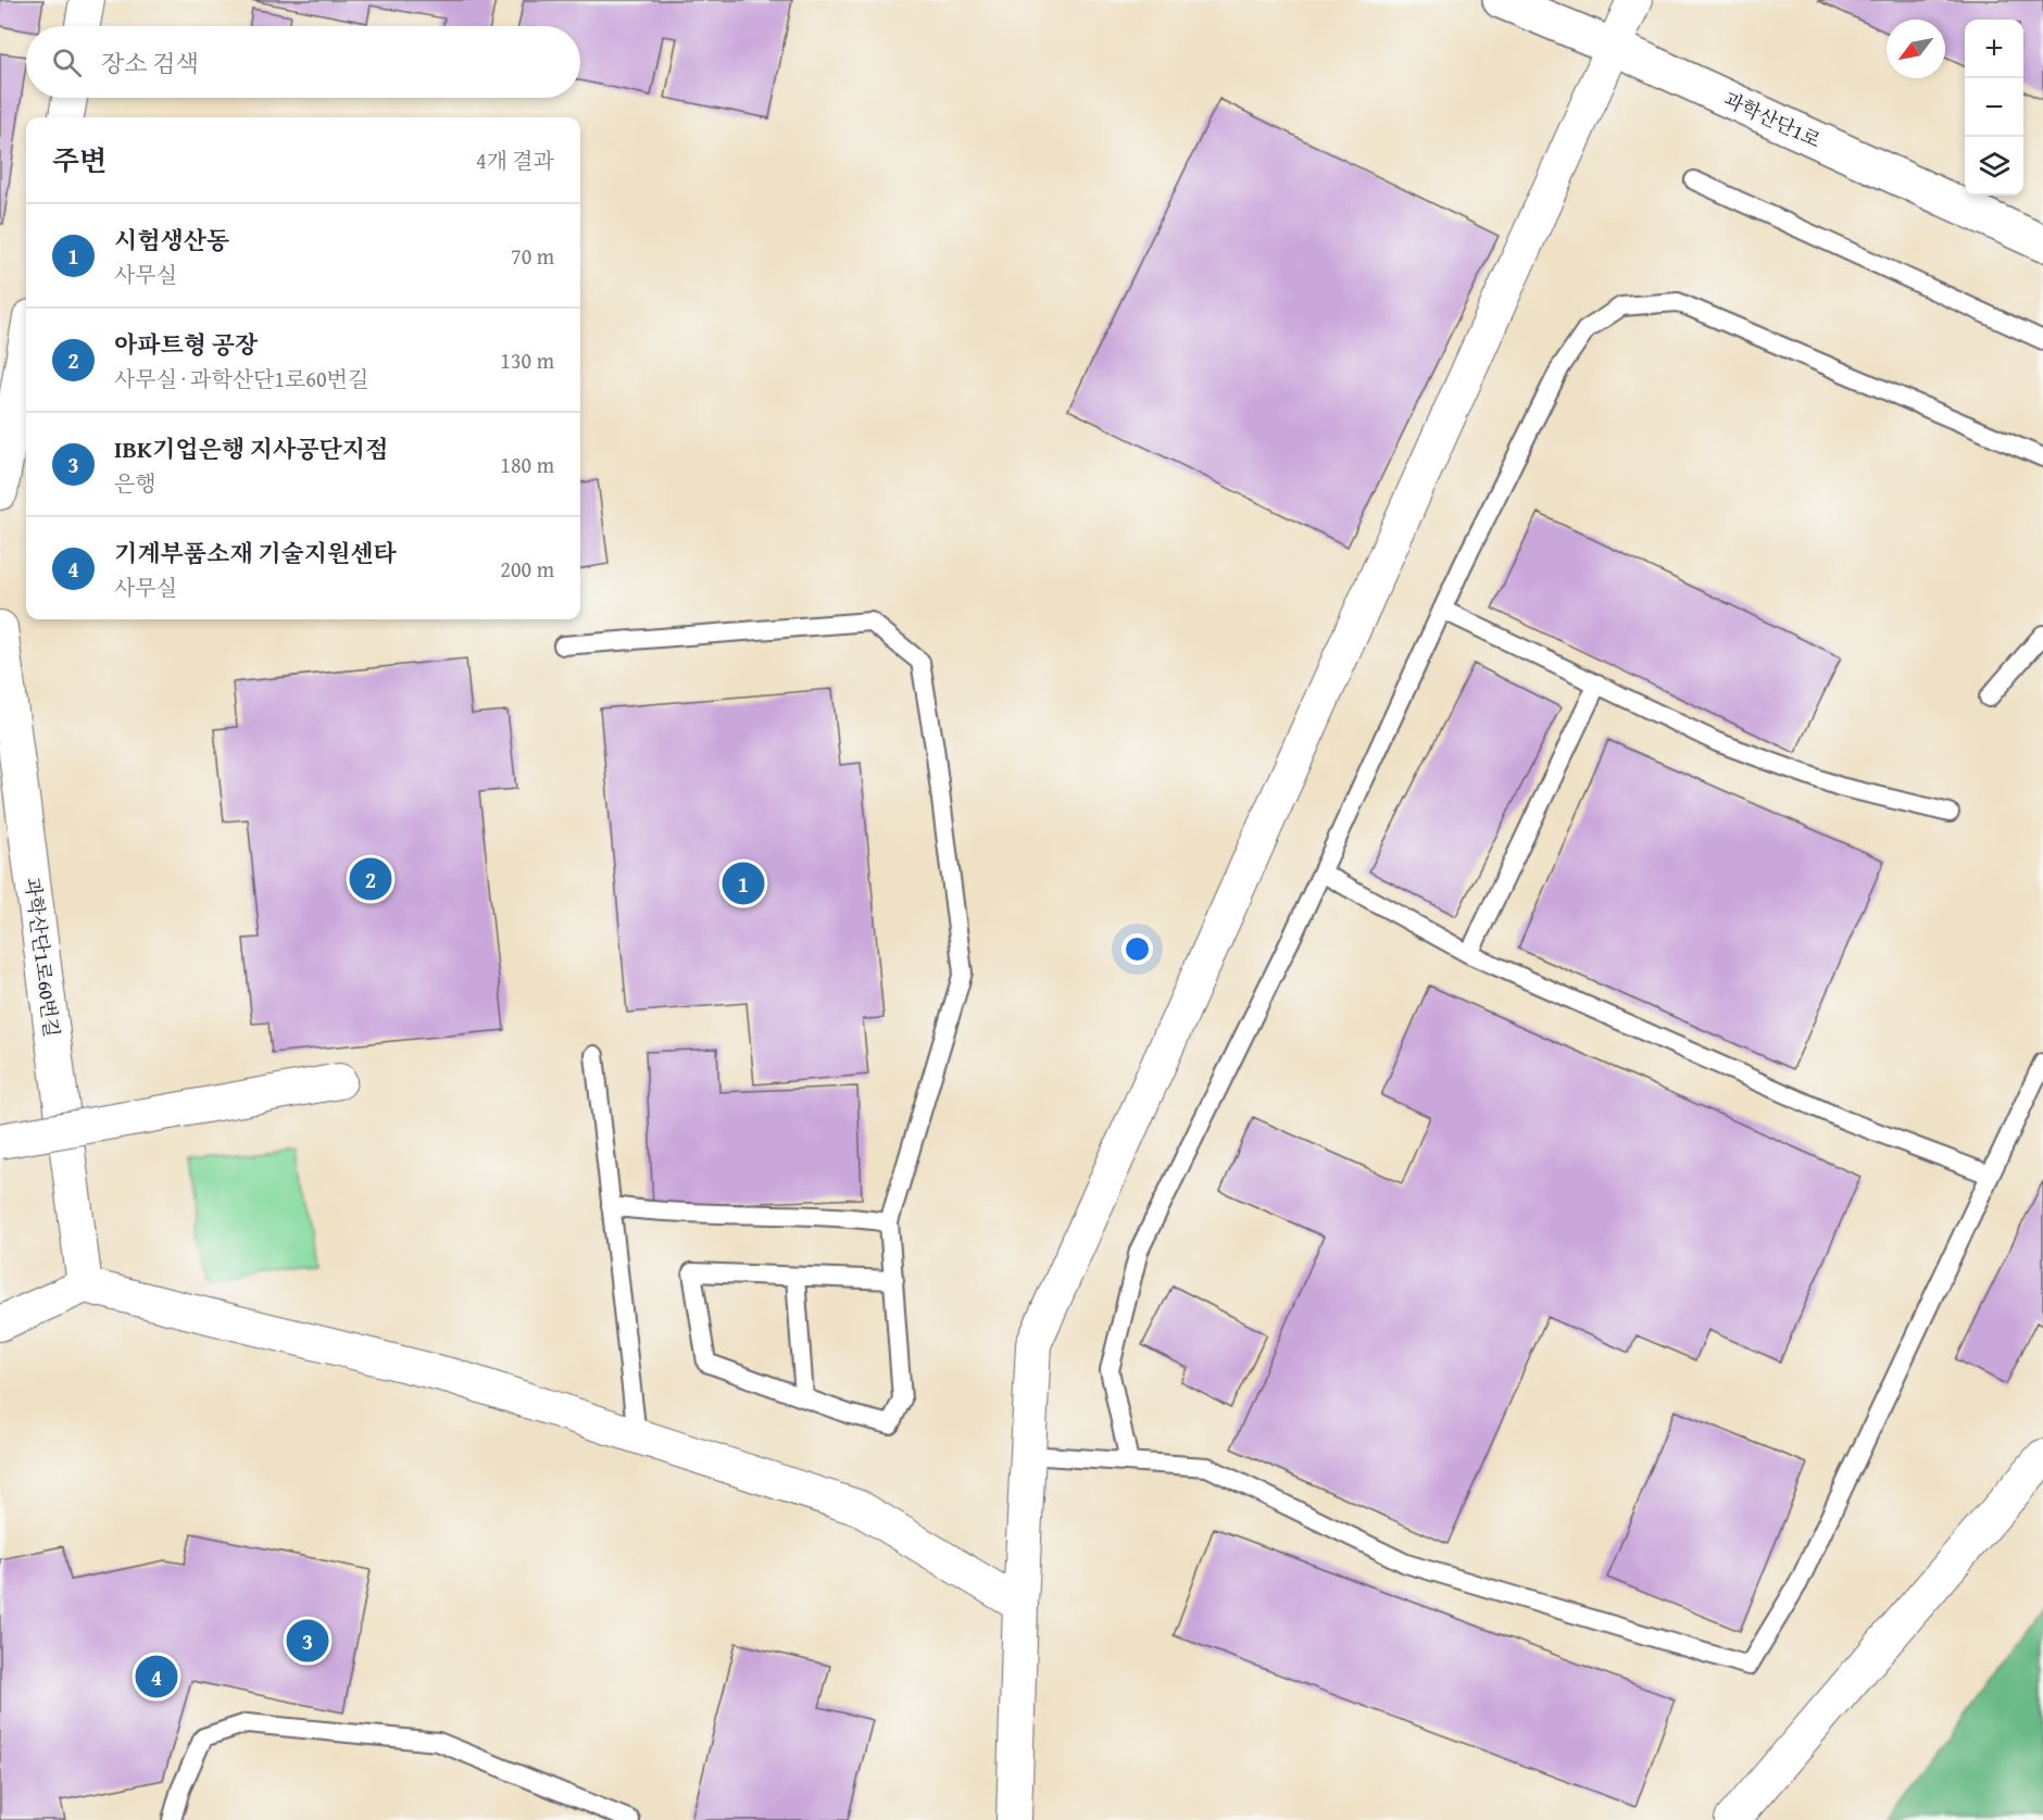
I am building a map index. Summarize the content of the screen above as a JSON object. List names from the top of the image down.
{
  "streets": {
    "main road": ["과학산단1로"],
    "street": ["과학산단1로60번길"]
  },
  "north": "bottom left",
  "page": {
    "map_buttons": ["+", "−"],
    "search": "장소 검색",
    "heading": ["주변", "4개 결과"],
    "list": [
      {
        "mark": "1",
        "name": "시험생산동",
        "note": "사무실",
        "value": "70 m"
      },
      {
        "mark": "2",
        "name": "아파트형 공장",
        "note": "사무실 · 과학산단1로60번길",
        "value": "130 m"
      },
      {
        "mark": "3",
        "name": "IBK기업은행 지사공단지점",
        "note": "은행",
        "value": "180 m"
      },
      {
        "mark": "4",
        "name": "기계부품소재 기술지원센타",
        "note": "사무실",
        "value": "200 m"
      }
    ],
    "pins": [
      "2",
      "1",
      "3",
      "4"
    ]
  }
}
